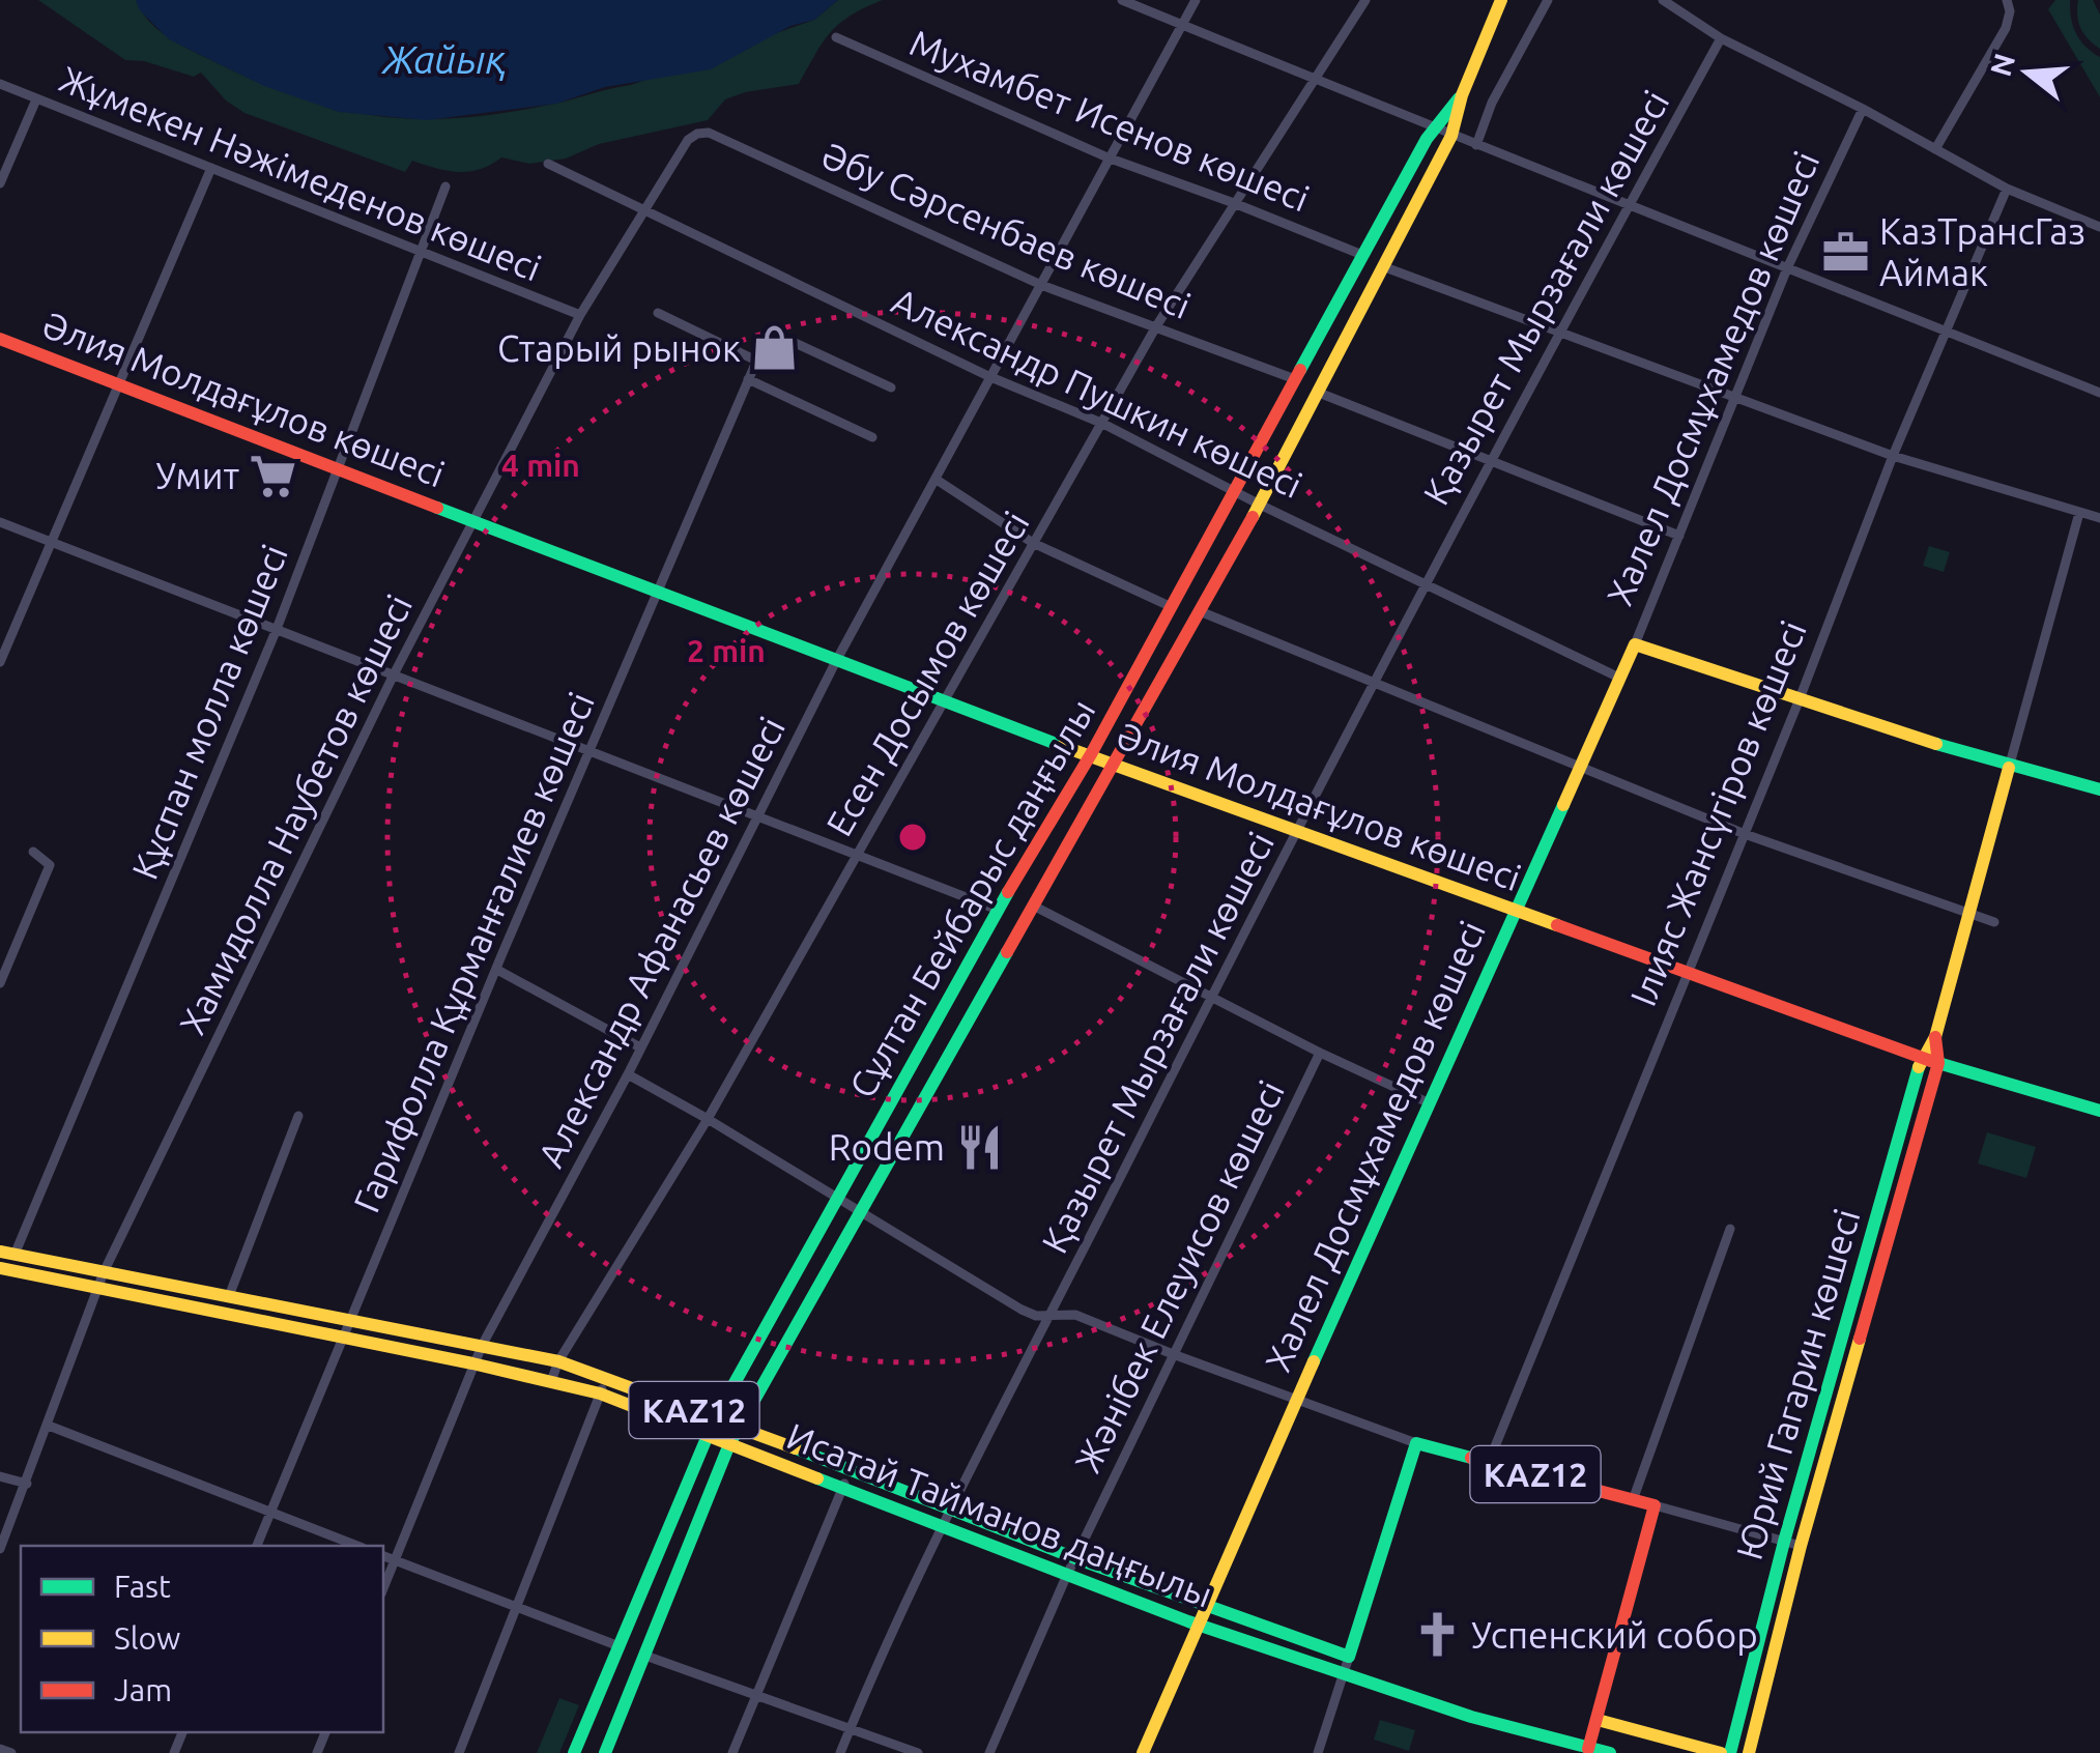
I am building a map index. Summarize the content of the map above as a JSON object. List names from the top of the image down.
{
  "streets": {
    "main road": [
      "Халел Досмұхамедов көшесі",
      "Әлия Молдағұлов көшесі",
      "Сұлтан Бейбарыс даңғылы",
      "Юрий Гагарин көшесі",
      "KAZ12",
      "Исатай Тайманов даңғылы"
    ],
    "street": [
      "Мухамбет Исенов көшесі",
      "Жұмекен Нәжімеденов көшесі",
      "Әбу Сәрсенбаев көшесі",
      "Қазырет Мырзағали көшесі",
      "Александр Пушкин көшесі",
      "Есен Досымов көшесі",
      "Құспан молла көшесі",
      "Ілияс Жансүгіров көшесі",
      "Хамидолла Наубетов көшесі",
      "Александр Афанасьев көшесі",
      "Гарифолла Құрманғалиев көшесі",
      "Жәнібек Елеуисов көшесі"
    ]
  },
  "crossings": [
    ["Мухамбет Исенов көшесі", "Есен Досымов көшесі"],
    ["Мухамбет Исенов көшесі", "Сұлтан Бейбарыс даңғылы"],
    ["Мухамбет Исенов көшесі", "Александр Афанасьев көшесі"],
    ["Жұмекен Нәжімеденов көшесі", "Құспан молла көшесі"],
    ["Жұмекен Нәжімеденов көшесі", "Хамидолла Наубетов көшесі"],
    ["Әбу Сәрсенбаев көшесі", "Есен Досымов көшесі"],
    ["Әбу Сәрсенбаев көшесі", "Хамидолла Наубетов көшесі"],
    ["Әбу Сәрсенбаев көшесі", "Сұлтан Бейбарыс даңғылы"],
    ["Әбу Сәрсенбаев көшесі", "Александр Афанасьев көшесі"],
    ["Қазырет Мырзағали көшесі", "Александр Пушкин көшесі"],
    ["Қазырет Мырзағали көшесі", "Әлия Молдағұлов көшесі"],
    ["Қазырет Мырзағали көшесі", "Исатай Тайманов даңғылы"],
    ["Халел Досмұхамедов көшесі", "Александр Пушкин көшесі"],
    ["Халел Досмұхамедов көшесі", "Әлия Молдағұлов көшесі"],
    ["Халел Досмұхамедов көшесі", "Исатай Тайманов даңғылы"],
    ["Александр Пушкин көшесі", "Есен Досымов көшесі"],
    ["Александр Пушкин көшесі", "Хамидолла Наубетов көшесі"],
    ["Александр Пушкин көшесі", "Сұлтан Бейбарыс даңғылы"],
    ["Александр Пушкин көшесі", "Александр Афанасьев көшесі"],
    ["Әлия Молдағұлов көшесі", "Есен Досымов көшесі"],
    ["Әлия Молдағұлов көшесі", "Құспан молла көшесі"],
    ["Әлия Молдағұлов көшесі", "Ілияс Жансүгіров көшесі"],
    ["Әлия Молдағұлов көшесі", "Хамидолла Наубетов көшесі"],
    ["Әлия Молдағұлов көшесі", "Сұлтан Бейбарыс даңғылы"],
    ["Әлия Молдағұлов көшесі", "Александр Афанасьев көшесі"],
    ["Әлия Молдағұлов көшесі", "Гарифолла Құрманғалиев көшесі"],
    ["Әлия Молдағұлов көшесі", "Юрий Гагарин көшесі"],
    ["Есен Досымов көшесі", "Исатай Тайманов даңғылы"],
    ["Құспан молла көшесі", "Исатай Тайманов даңғылы"],
    ["Ілияс Жансүгіров көшесі", "KAZ12"],
    ["Хамидолла Наубетов көшесі", "Исатай Тайманов даңғылы"],
    ["Сұлтан Бейбарыс даңғылы", "Исатай Тайманов даңғылы"],
    ["Александр Афанасьев көшесі", "Исатай Тайманов даңғылы"],
    ["Гарифолла Құрманғалиев көшесі", "Исатай Тайманов даңғылы"],
    ["Жәнібек Елеуисов көшесі", "Исатай Тайманов даңғылы"],
    ["KAZ12", "Исатай Тайманов даңғылы"]
  ],
  "water": ["Жайық"],
  "places": {
    "office": ["КазТрансГаз Аймак"],
    "shop": ["Старый рынок"],
    "supermarket": ["Умит"],
    "restaurant": ["Rodem"],
    "church": ["Успенский собор"]
  },
  "legend": ["Fast", "Slow", "Jam"],
  "north": "left",
  "rings": ["4 min", "2 min"]
}
